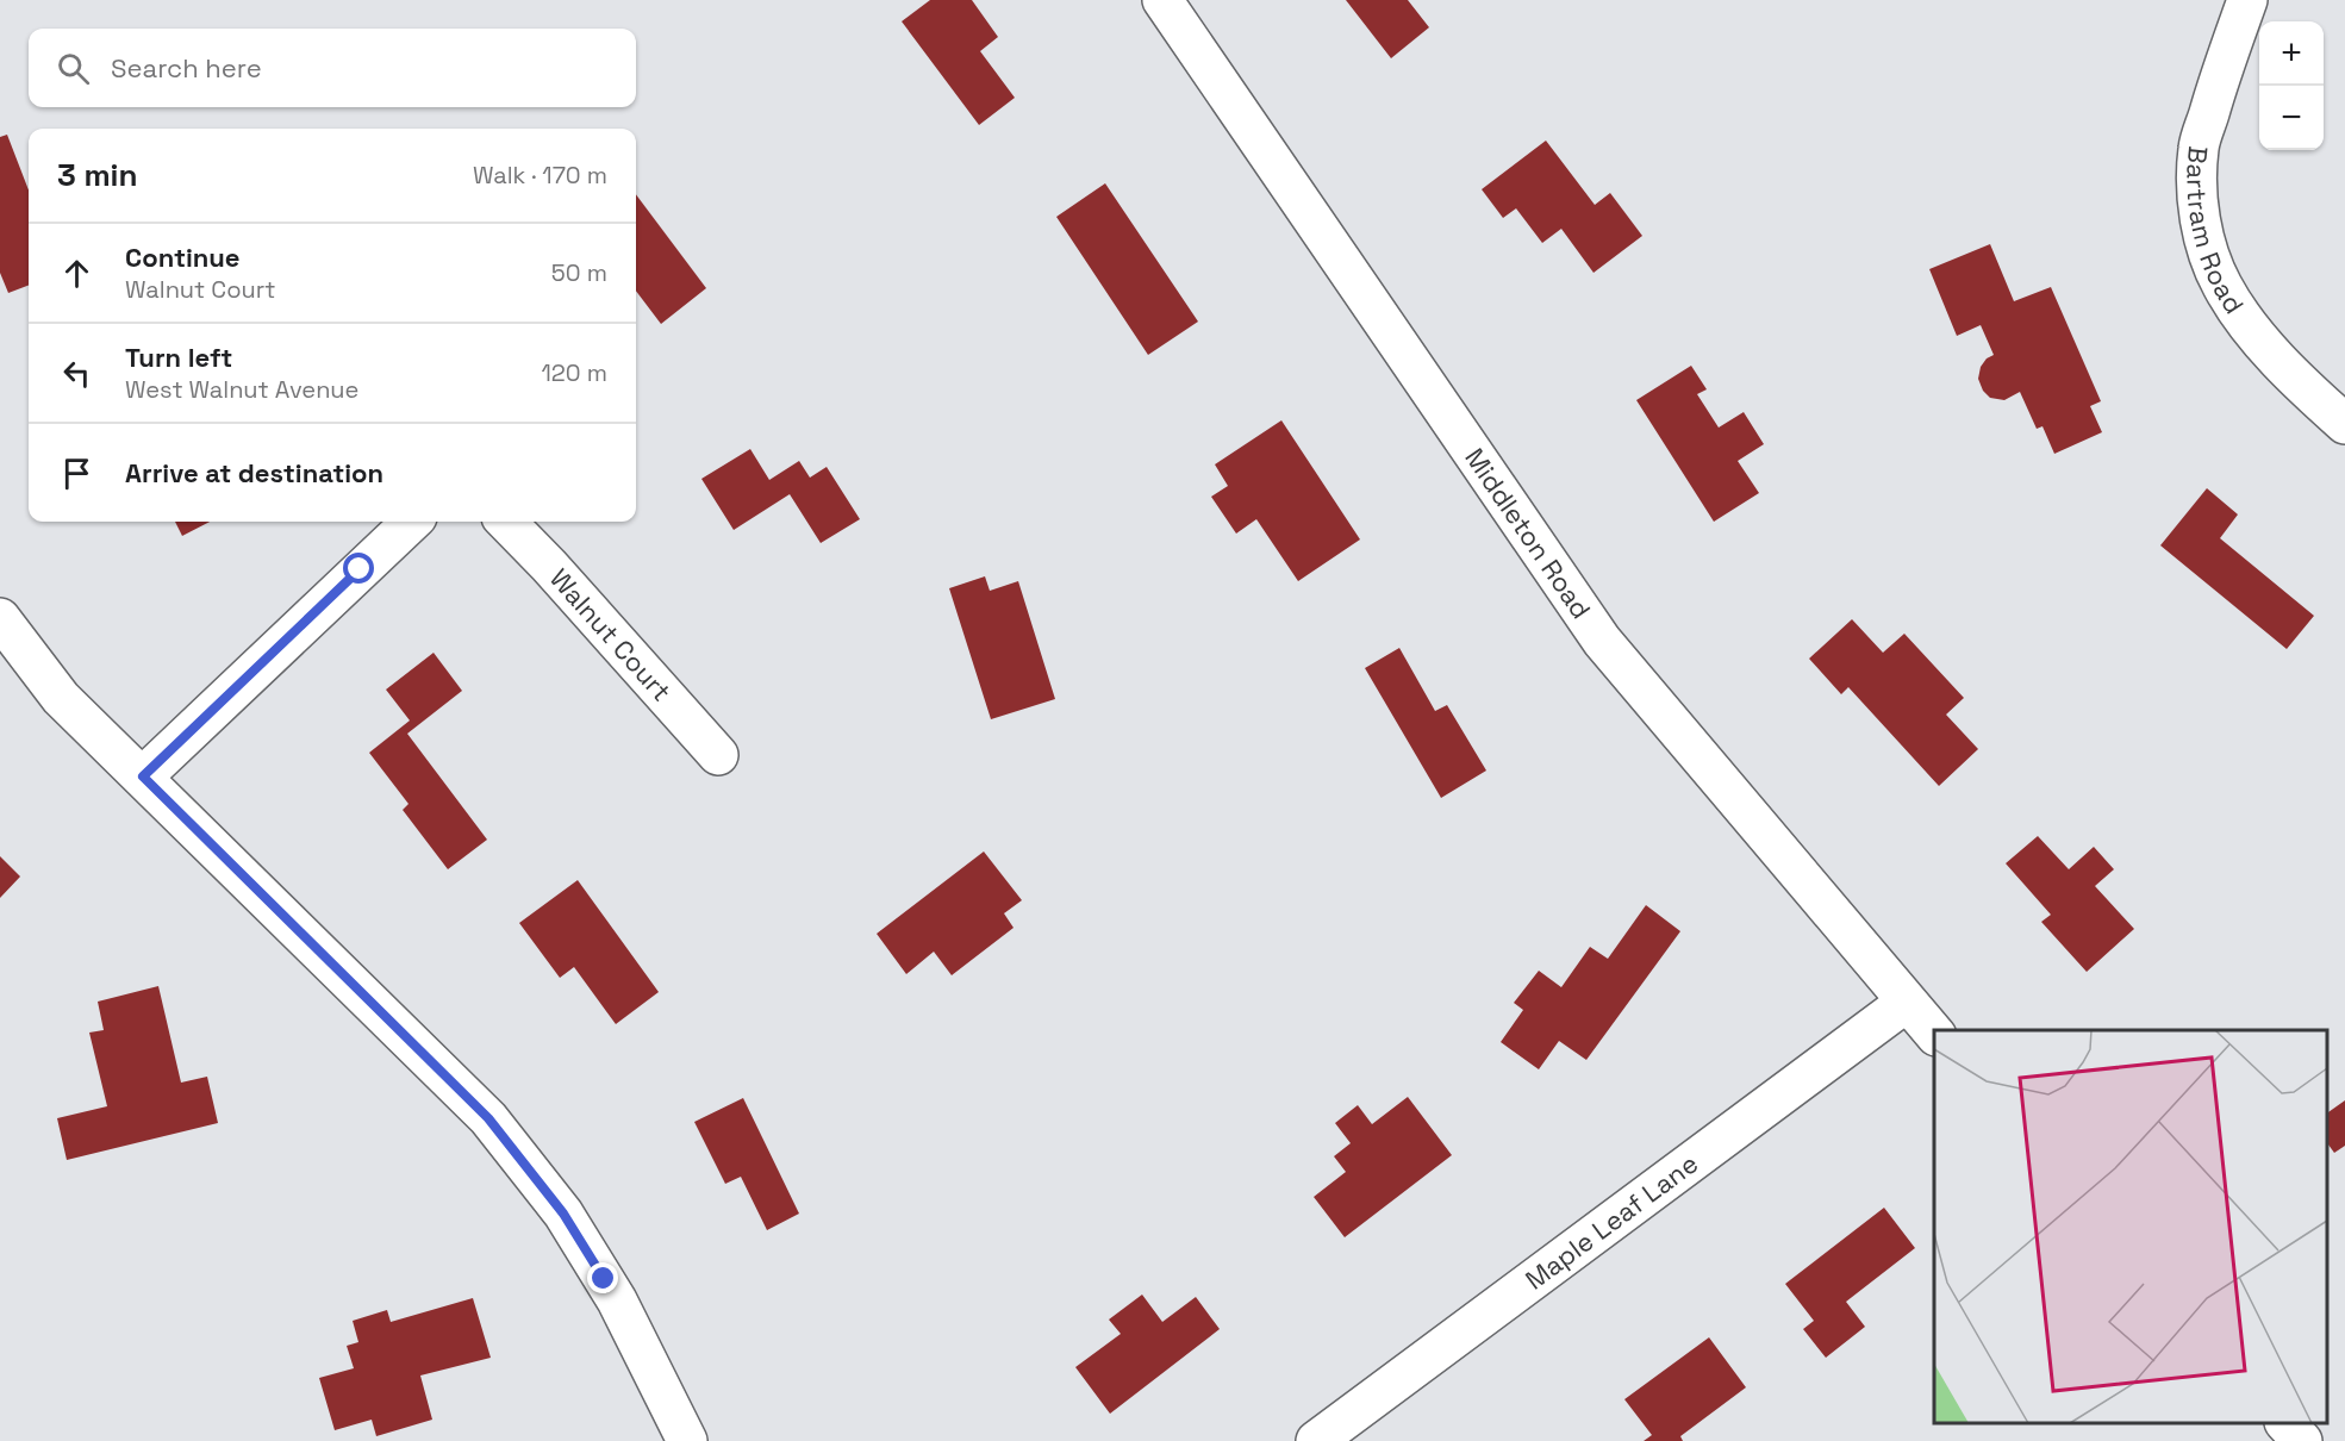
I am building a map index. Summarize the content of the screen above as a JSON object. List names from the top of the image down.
{
  "streets": {
    "street": [
      "Bartram Road",
      "Middleton Road",
      "Walnut Court",
      "Maple Leaf Lane"
    ]
  },
  "crossings": [
    ["Middleton Road", "Maple Leaf Lane"]
  ],
  "page": {
    "map_buttons": ["+", "−"],
    "search": "Search here",
    "heading": ["3 min", "Walk · 170 m"],
    "list": [
      ["Continue", "Walnut Court", "50 m"],
      ["Turn left", "West Walnut Avenue", "120 m"],
      "Arrive at destination"
    ]
  }
}
